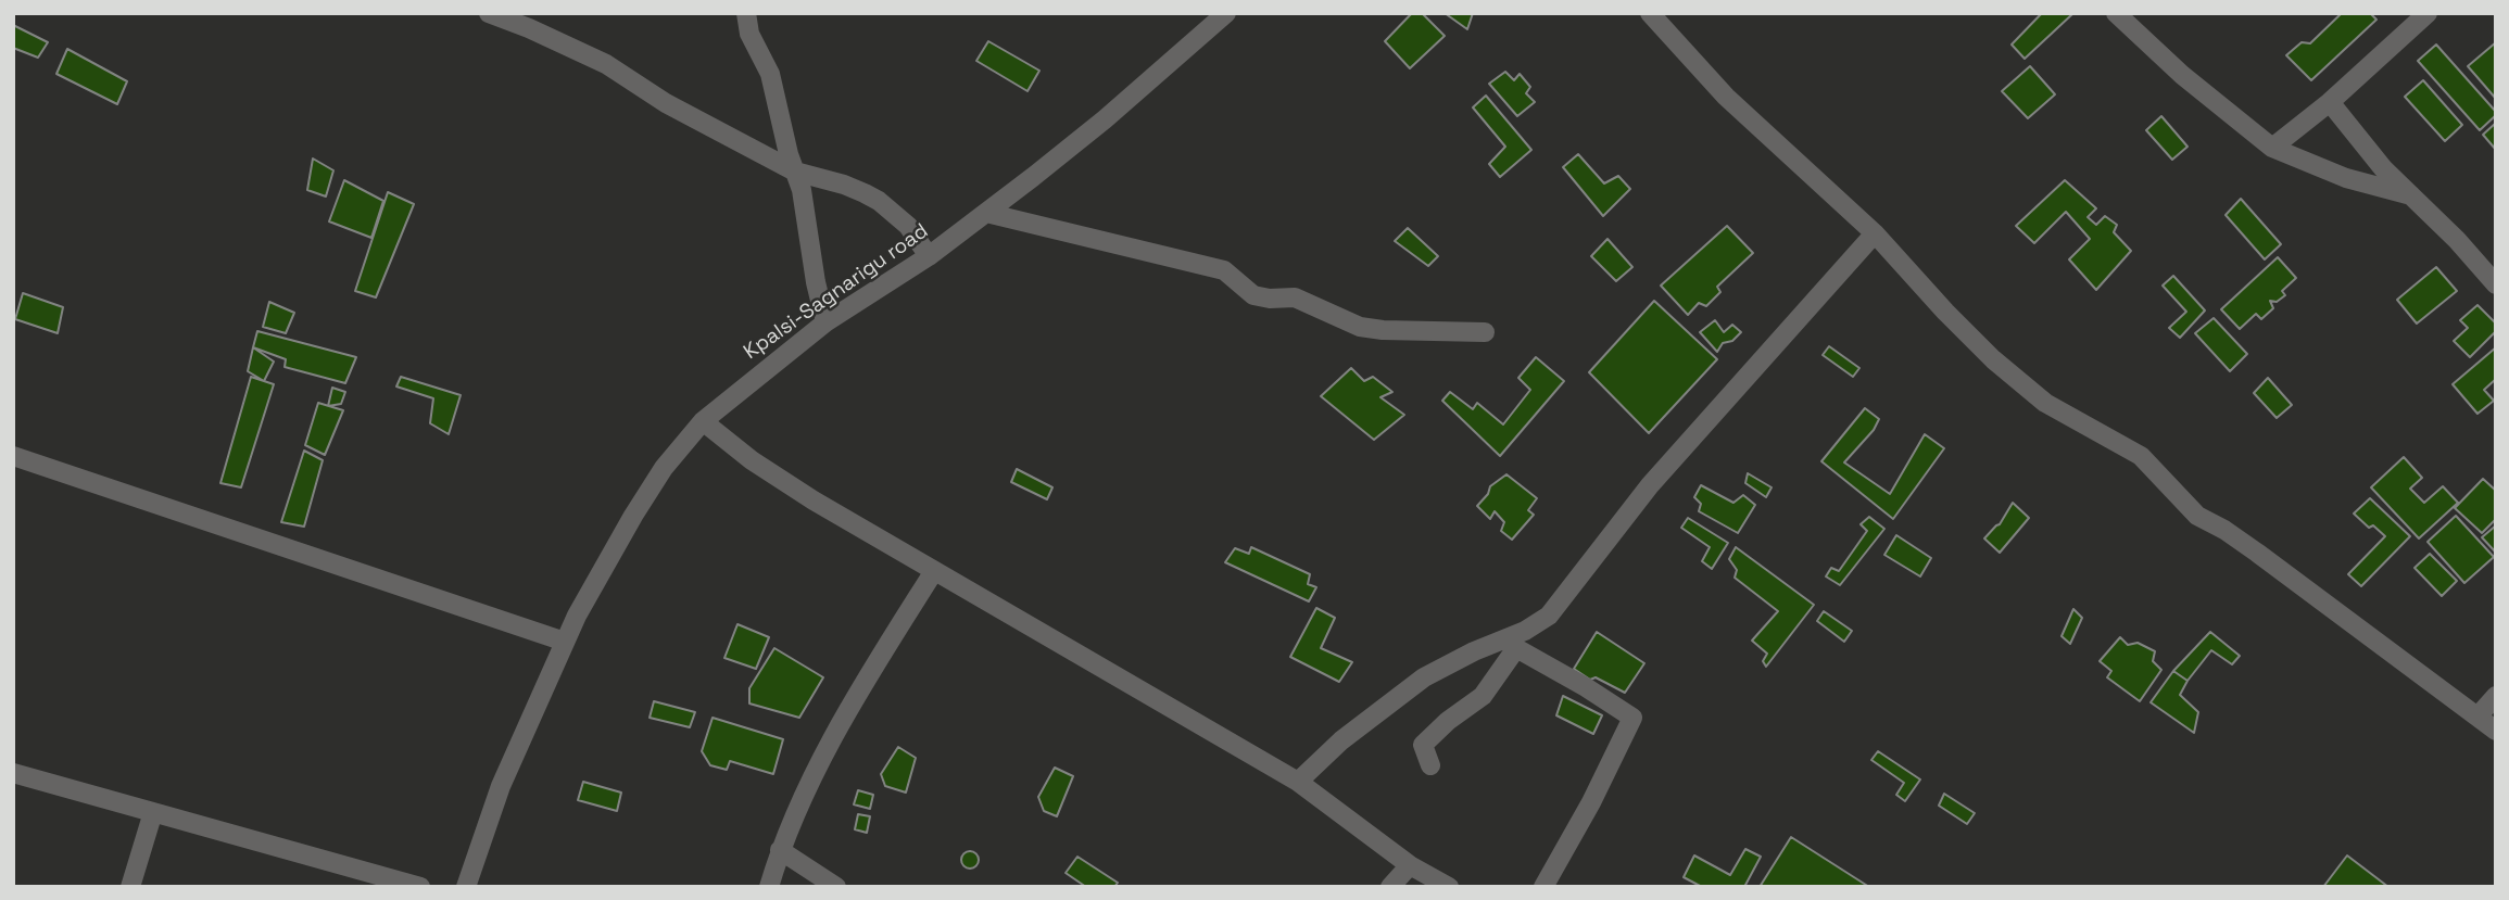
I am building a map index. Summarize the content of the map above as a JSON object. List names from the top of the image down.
{
  "streets": {
    "street": ["Kpalsi-Sagnarigu road"]
  }
}
